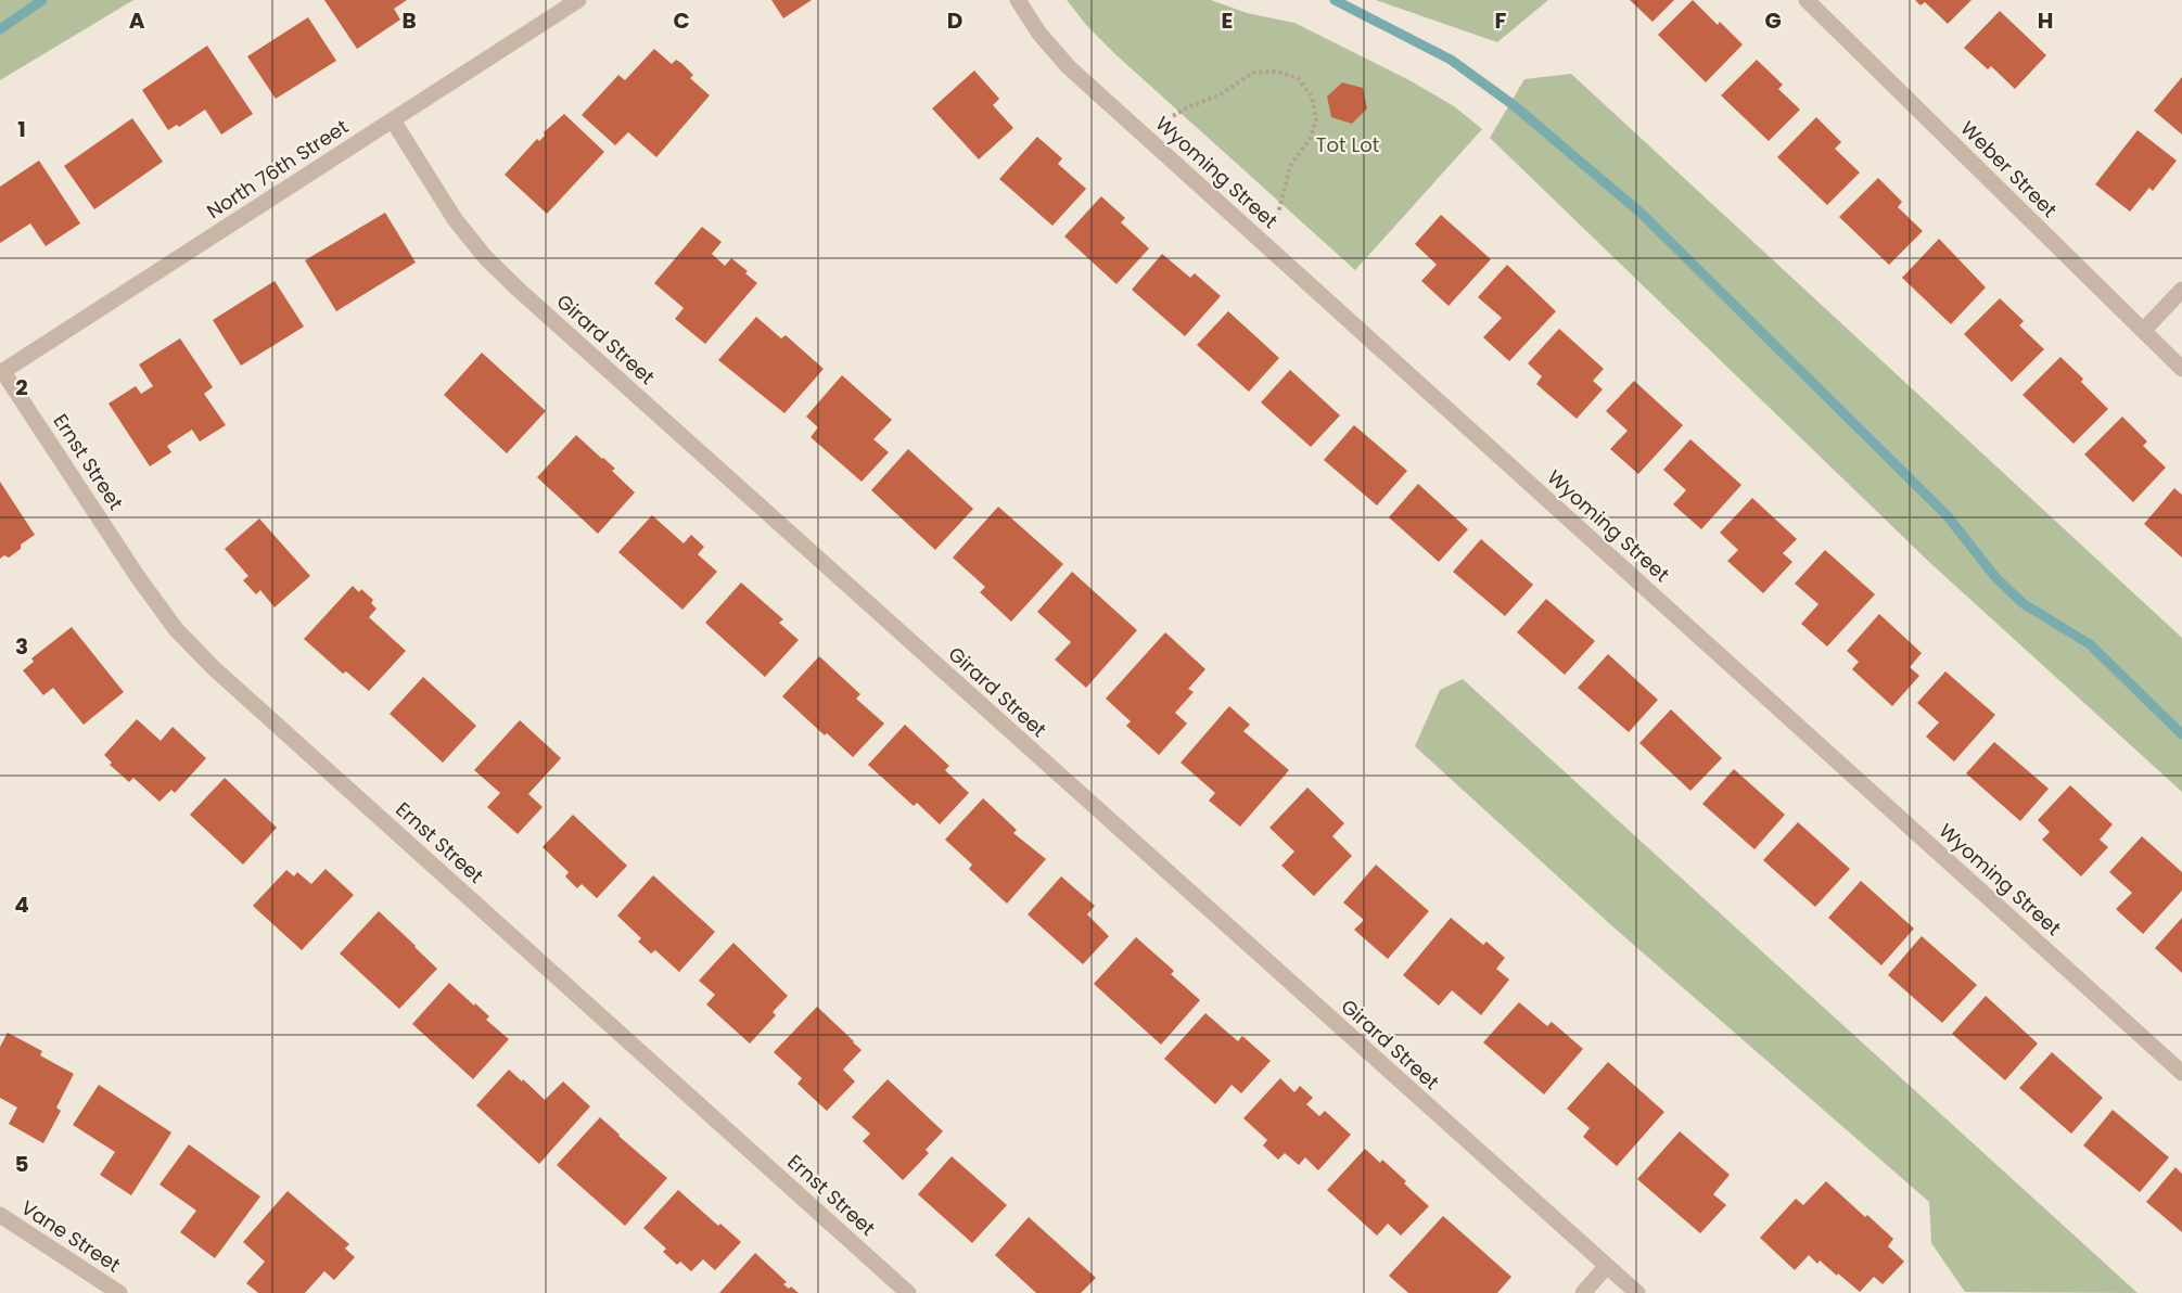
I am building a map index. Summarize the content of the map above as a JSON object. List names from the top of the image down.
{
  "streets": {
    "street": [
      "North 76th Street",
      "Weber Street",
      "Wyoming Street",
      "Girard Street",
      "Ernst Street",
      "Vane Street"
    ]
  },
  "crossings": [
    ["North 76th Street", "Girard Street"],
    ["North 76th Street", "Ernst Street"]
  ],
  "parks": ["Tot Lot"],
  "grid": {
    "columns": [
      "A",
      "B",
      "C",
      "D",
      "E",
      "F",
      "G",
      "H"
    ],
    "rows": [
      "1",
      "2",
      "3",
      "4",
      "5"
    ]
  }
}
